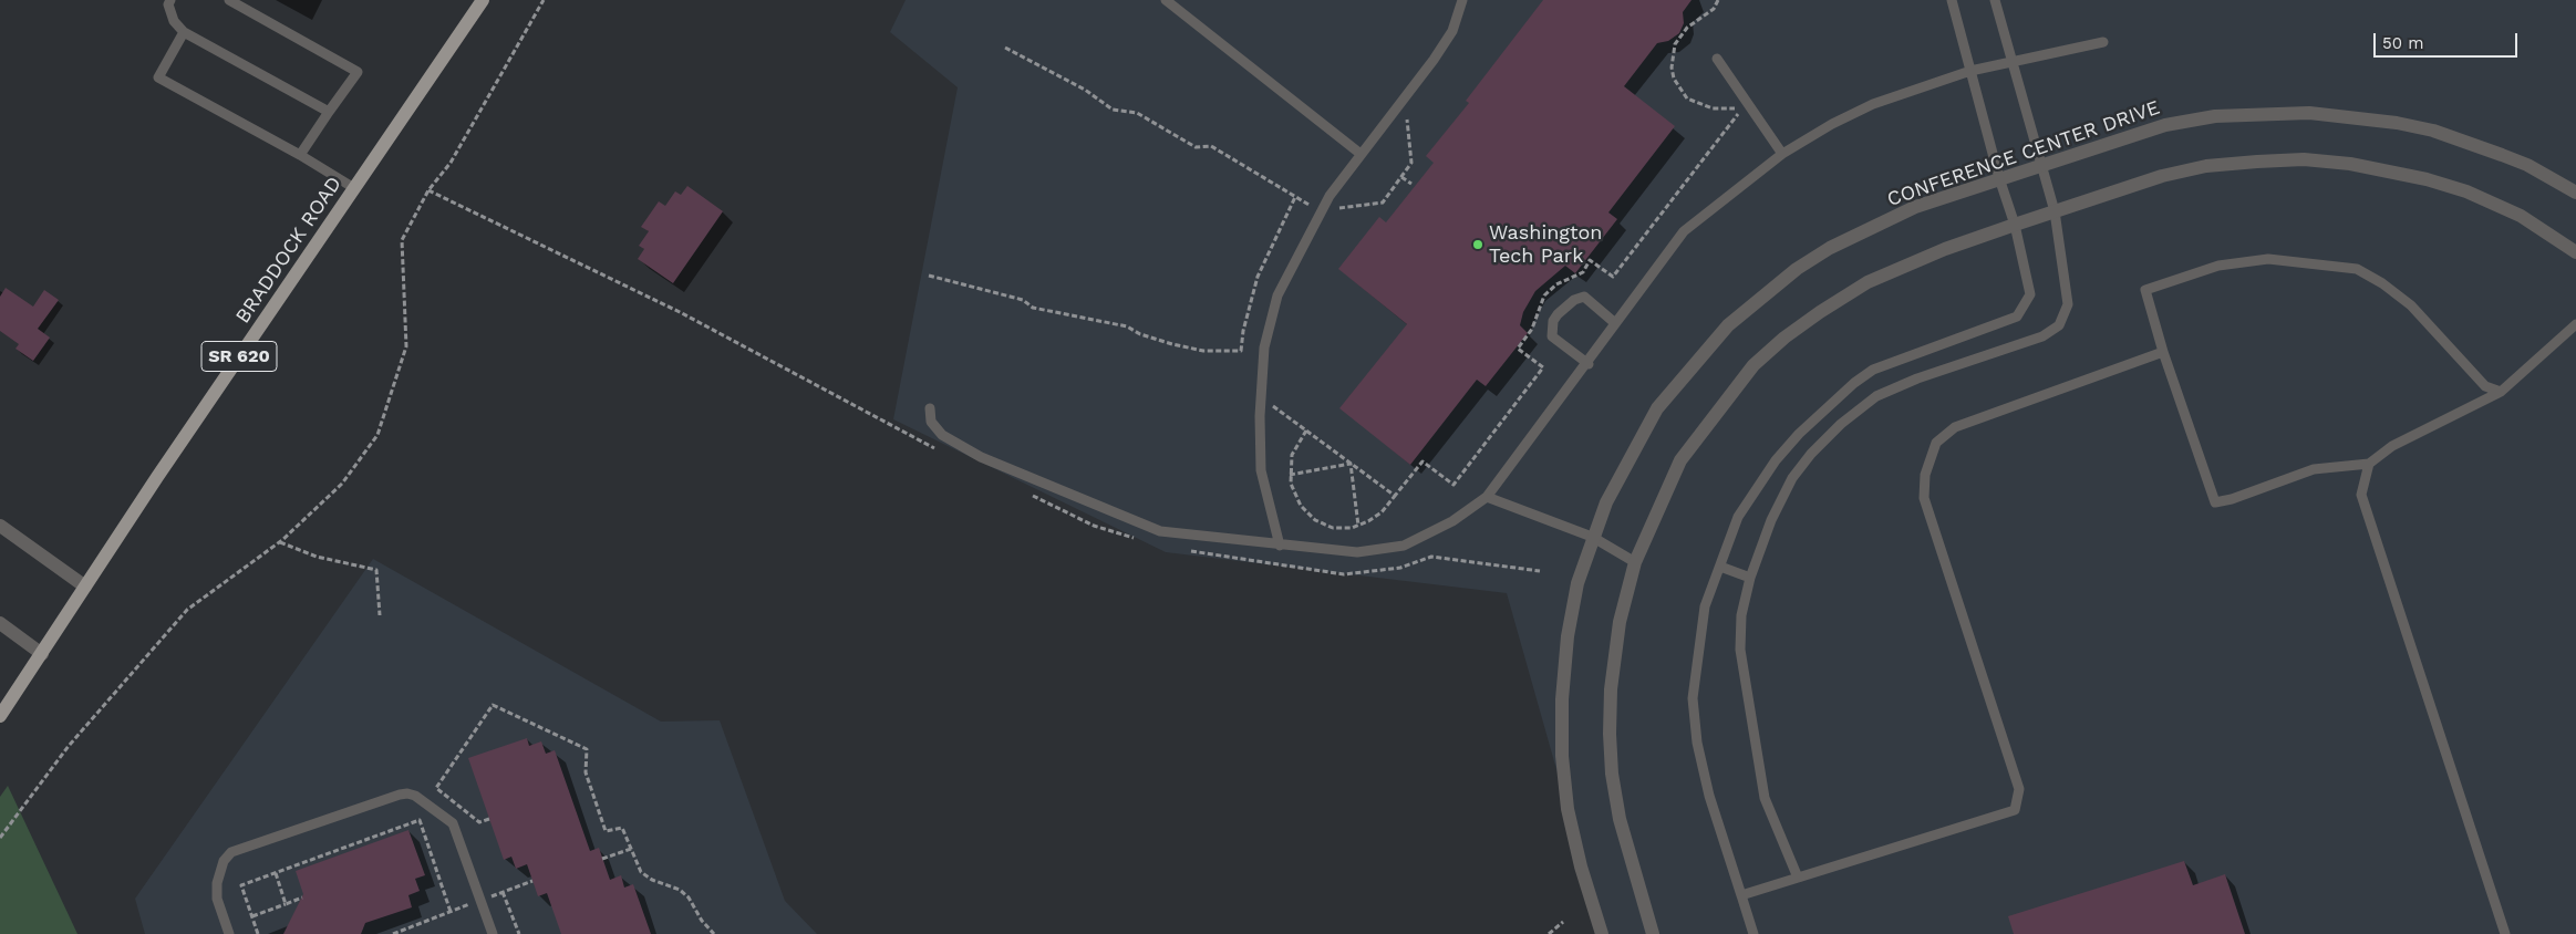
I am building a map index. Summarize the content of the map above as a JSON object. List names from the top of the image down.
{
  "streets": {
    "main road": ["BRADDOCK ROAD", "SR 620"],
    "street": ["CONFERENCE CENTER DRIVE"]
  },
  "places": ["Washington Tech Park"],
  "scale_bar": "50 m"
}
